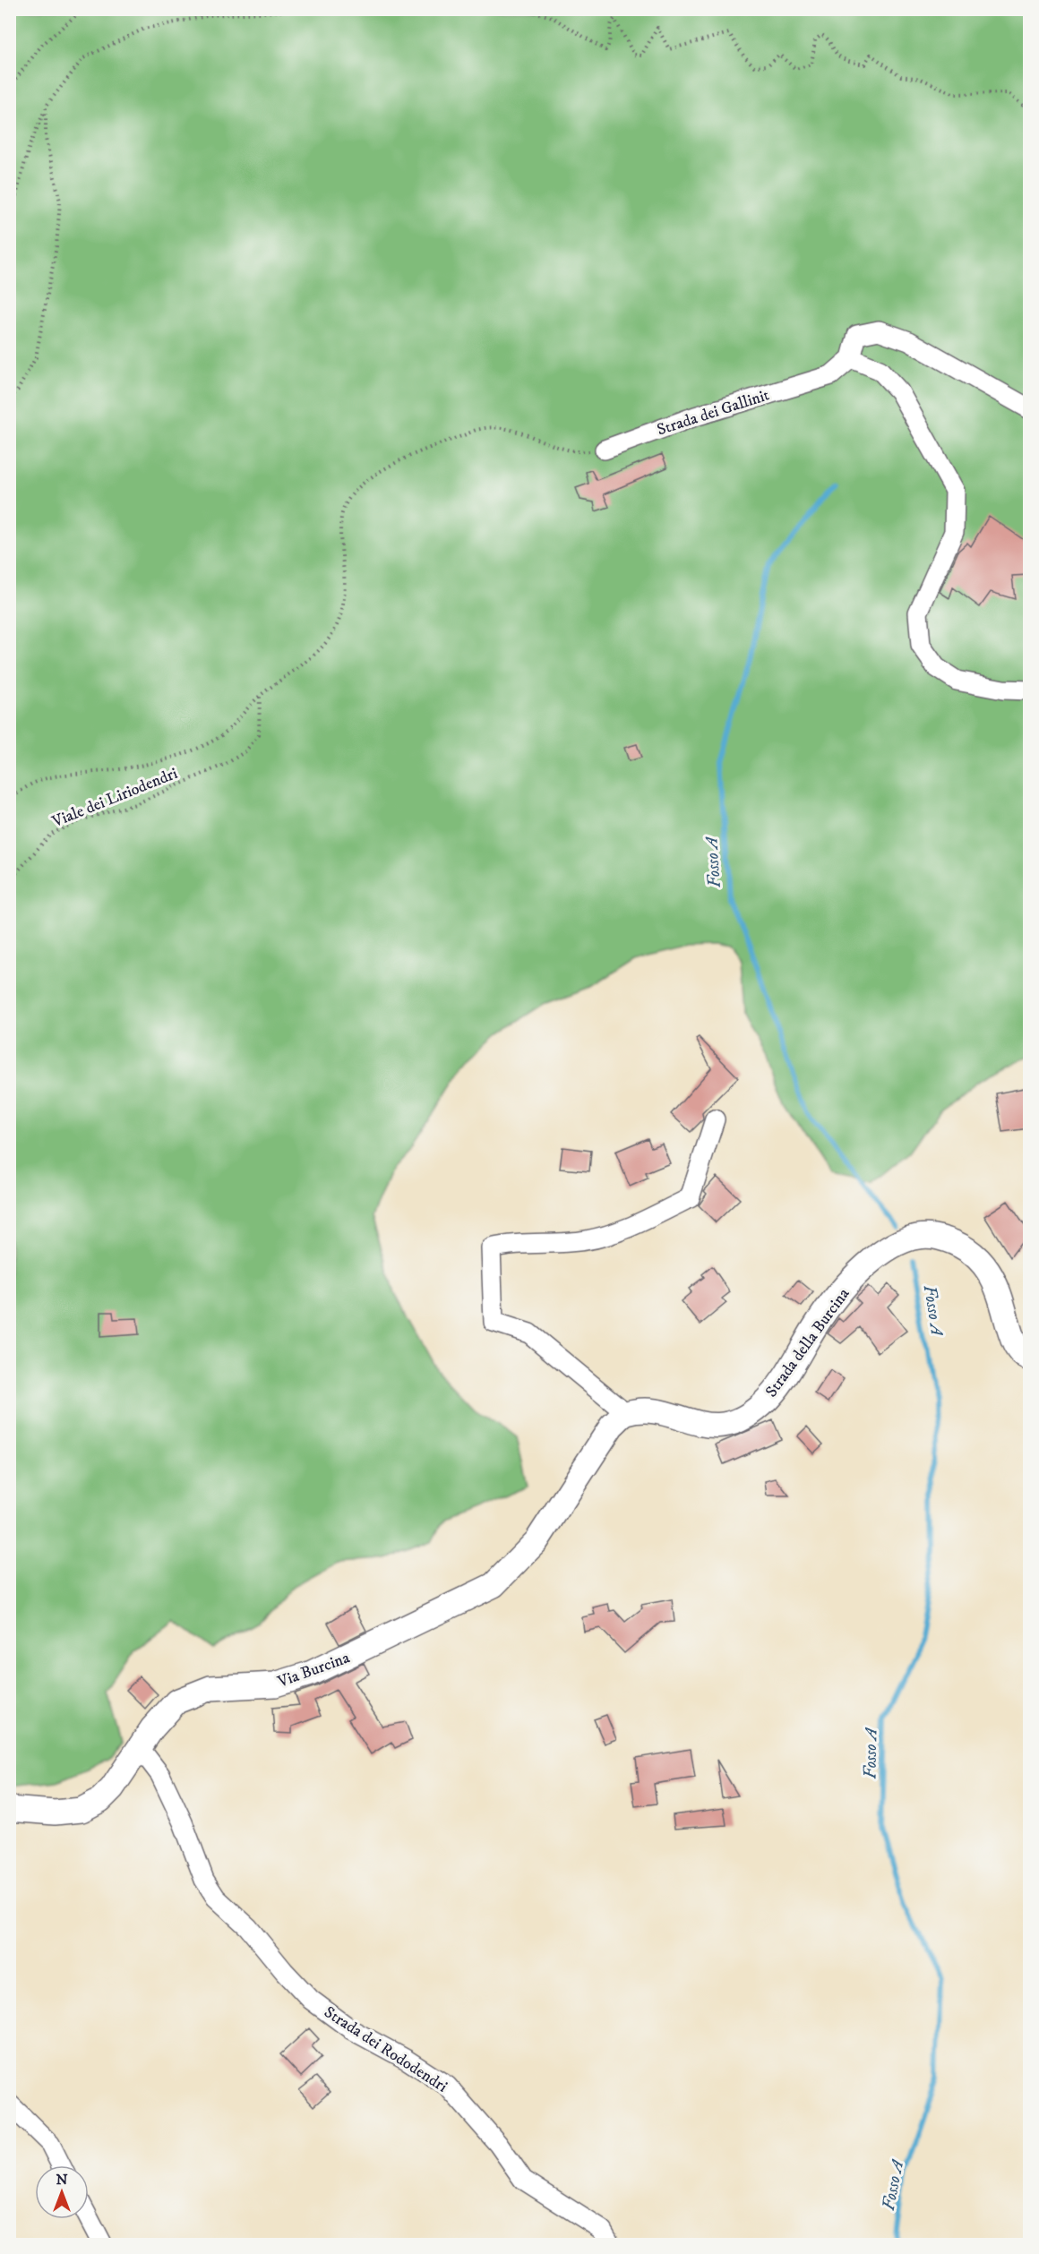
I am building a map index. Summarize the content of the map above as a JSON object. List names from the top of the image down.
{
  "streets": {
    "street": [
      "Strada dei Gallinit",
      "Strada della Burcina",
      "Via Burcina",
      "Strada dei Rododendri"
    ],
    "path": ["Viale dei Liriodendri"]
  },
  "crossings": [
    ["Strada della Burcina", "Via Burcina"],
    ["Via Burcina", "Strada dei Rododendri"]
  ],
  "water": ["Fosso A"],
  "north": "top"
}
